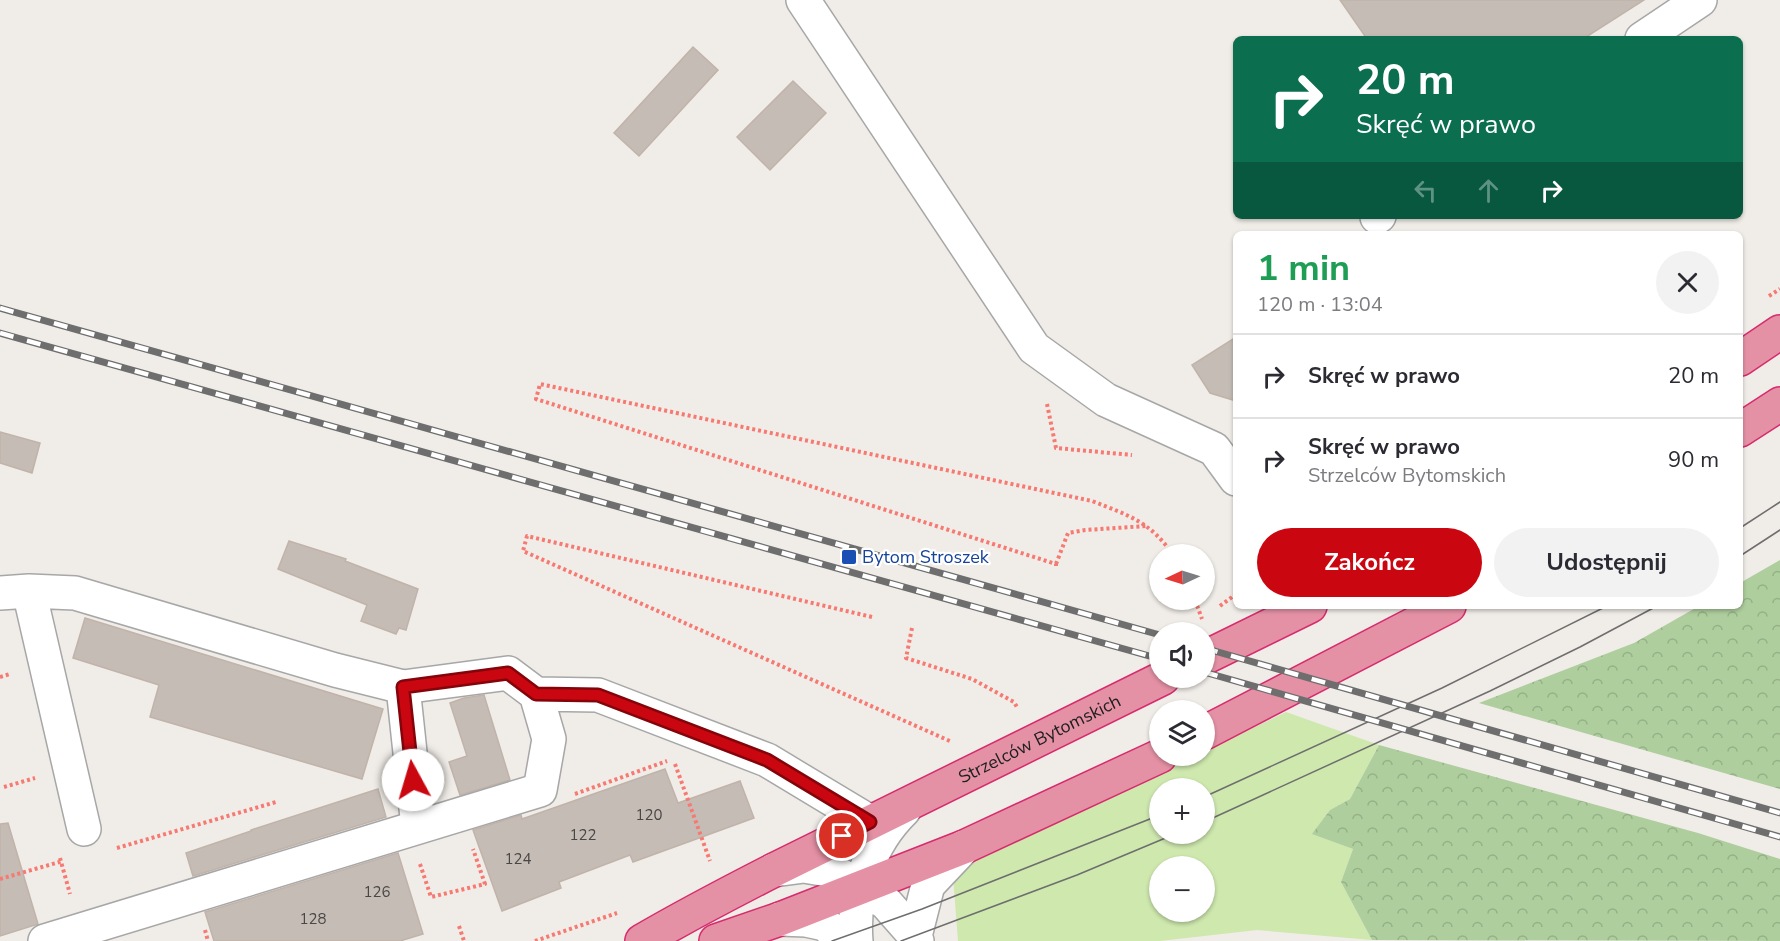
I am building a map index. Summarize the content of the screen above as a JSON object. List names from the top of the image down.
{
  "streets": {
    "highway": ["Strzelców Bytomskich"]
  },
  "places": {
    "transit": ["Bytom Stroszek"]
  },
  "house_numbers": [
    "120",
    "122",
    "124",
    "126",
    "128"
  ],
  "north": "left",
  "page": {
    "turn": ["20 m", "Skręć w prawo"],
    "heading": ["1 min", "120 m · 13:04"],
    "list": [
      {
        "name": "Skręć w prawo",
        "value": "20 m"
      },
      {
        "name": "Skręć w prawo",
        "note": "Strzelców Bytomskich",
        "value": "90 m"
      }
    ],
    "buttons": ["Zakończ", "Udostępnij"],
    "map_buttons": ["+", "−"]
  }
}
